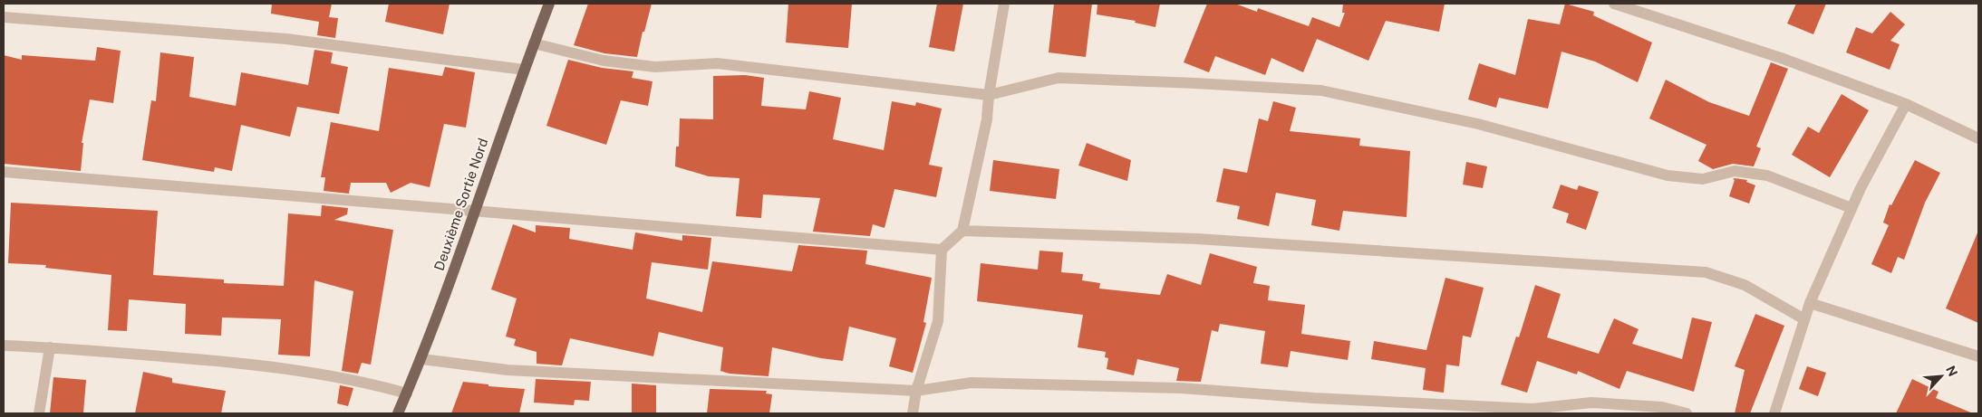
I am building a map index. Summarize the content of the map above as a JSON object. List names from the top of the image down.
{
  "streets": {
    "main road": ["Deuxième Sortie Nord"]
  },
  "north": "top right"
}
